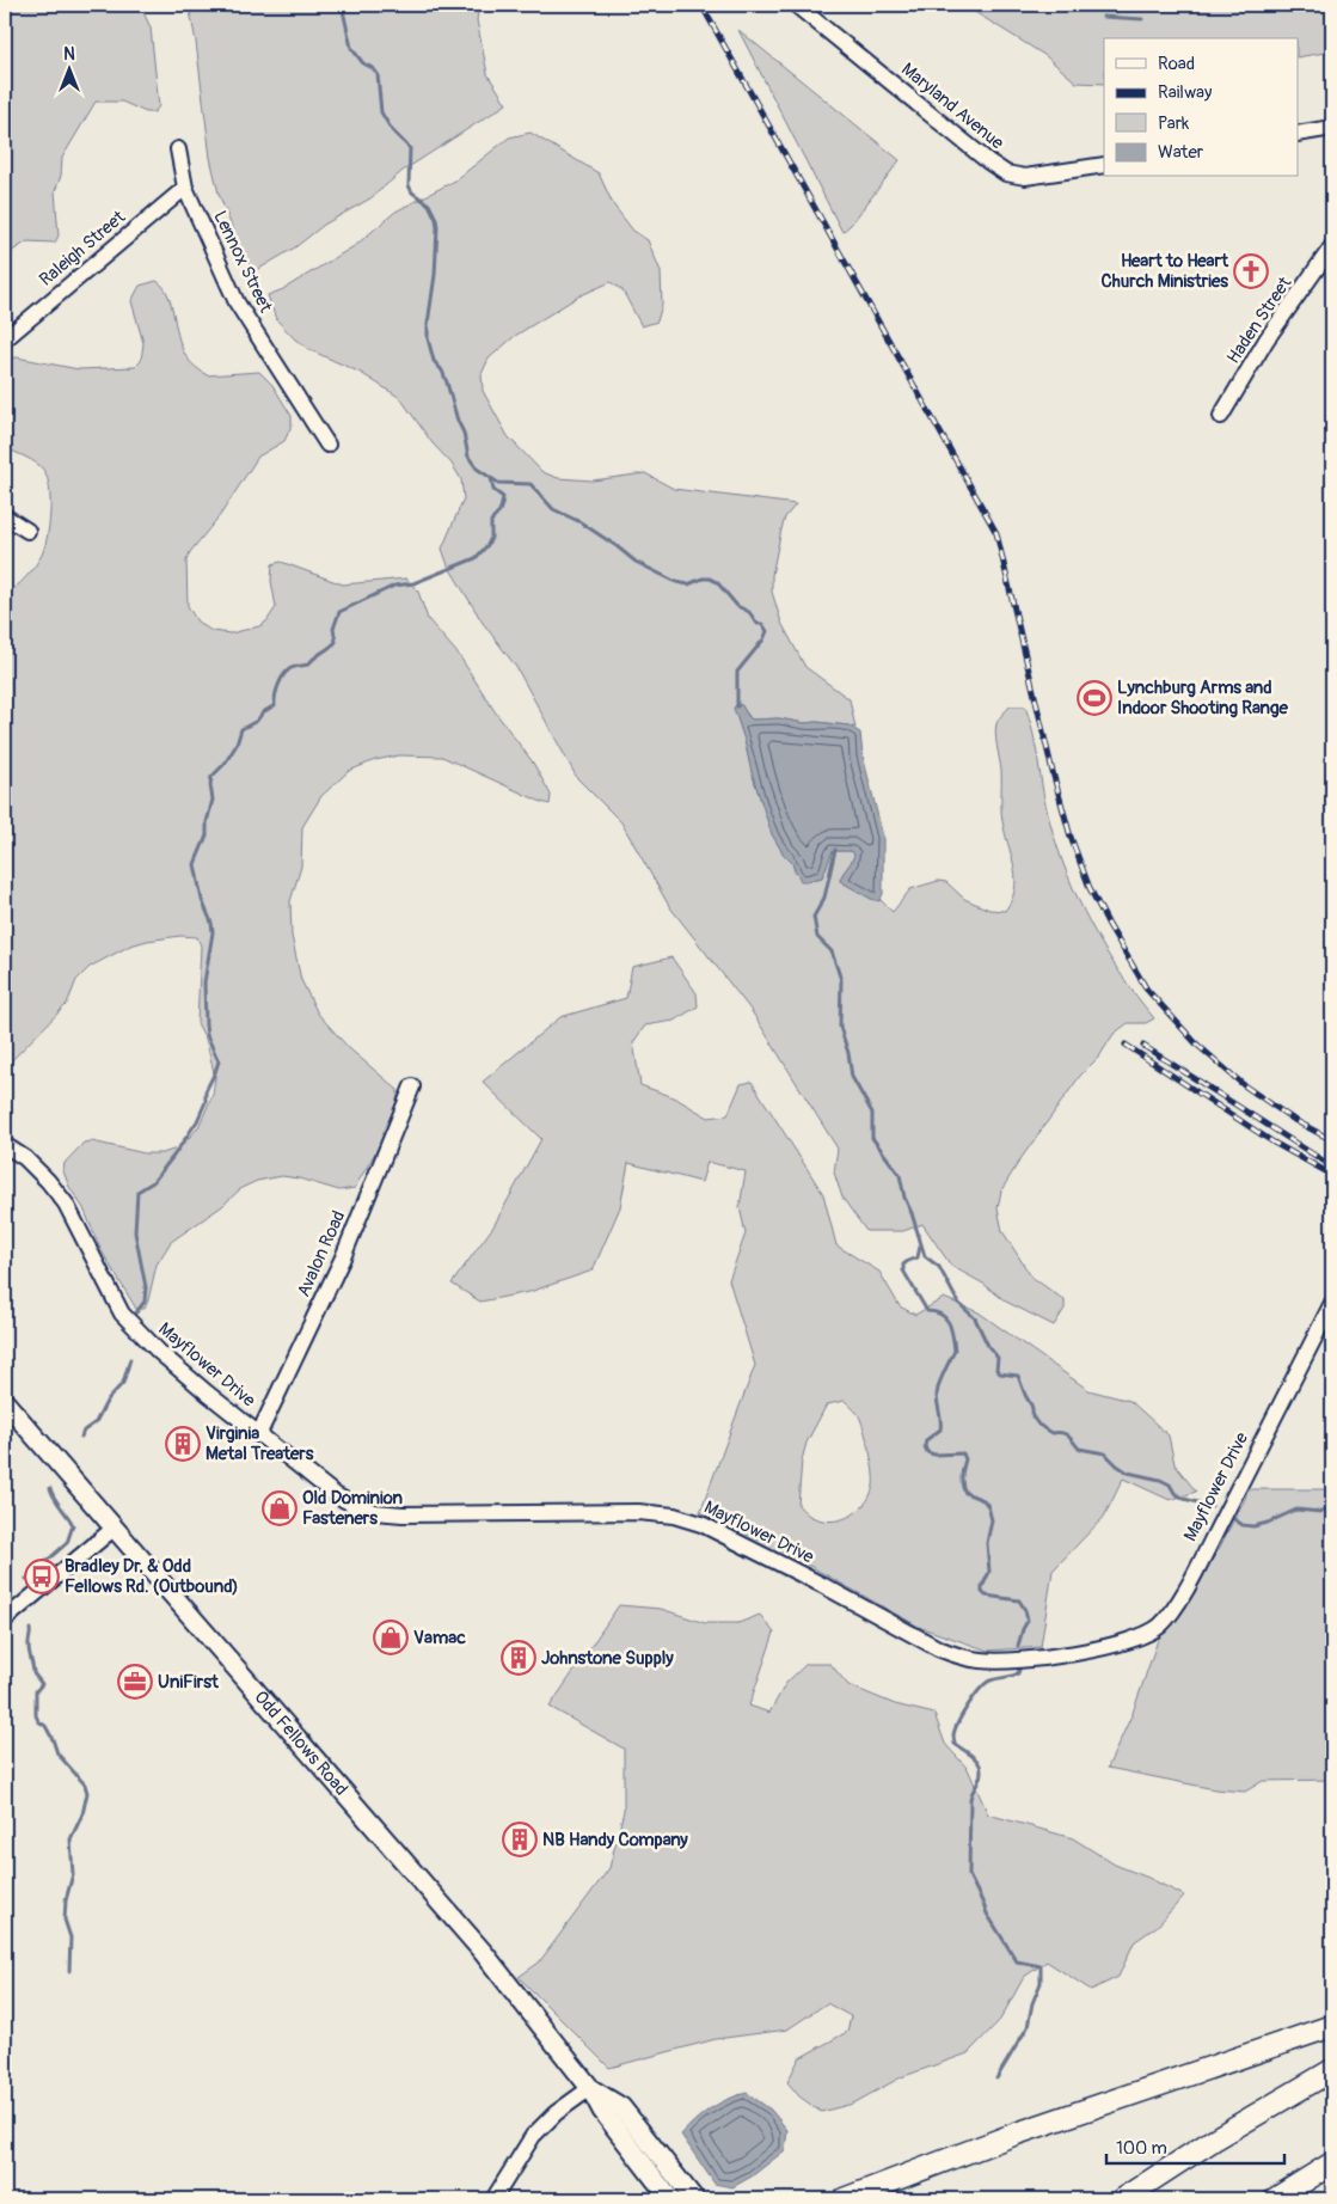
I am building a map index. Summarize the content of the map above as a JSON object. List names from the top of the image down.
{
  "streets": {
    "main road": ["Odd Fellows Road"],
    "street": [
      "Maryland Avenue",
      "Raleigh Street",
      "Lennox Street",
      "Haden Street",
      "Avalon Road",
      "Mayflower Drive"
    ]
  },
  "crossings": [
    ["Raleigh Street", "Lennox Street"],
    ["Avalon Road", "Mayflower Drive"]
  ],
  "places": {
    "church": ["Heart to Heart Church Ministries"],
    "sports": ["Lynchburg Arms and Indoor Shooting Range"],
    "building": ["Virginia Metal Treaters", "Johnstone Supply", "NB Handy Company"],
    "shop": ["Old Dominion Fasteners", "Vamac"],
    "bus stop": ["Bradley Dr. & Odd Fellows Rd. (Outbound)"],
    "office": ["UniFirst"]
  },
  "legend": [
    "Road",
    "Railway",
    "Park",
    "Water"
  ],
  "scale_bar": "100 m",
  "north": "top"
}
